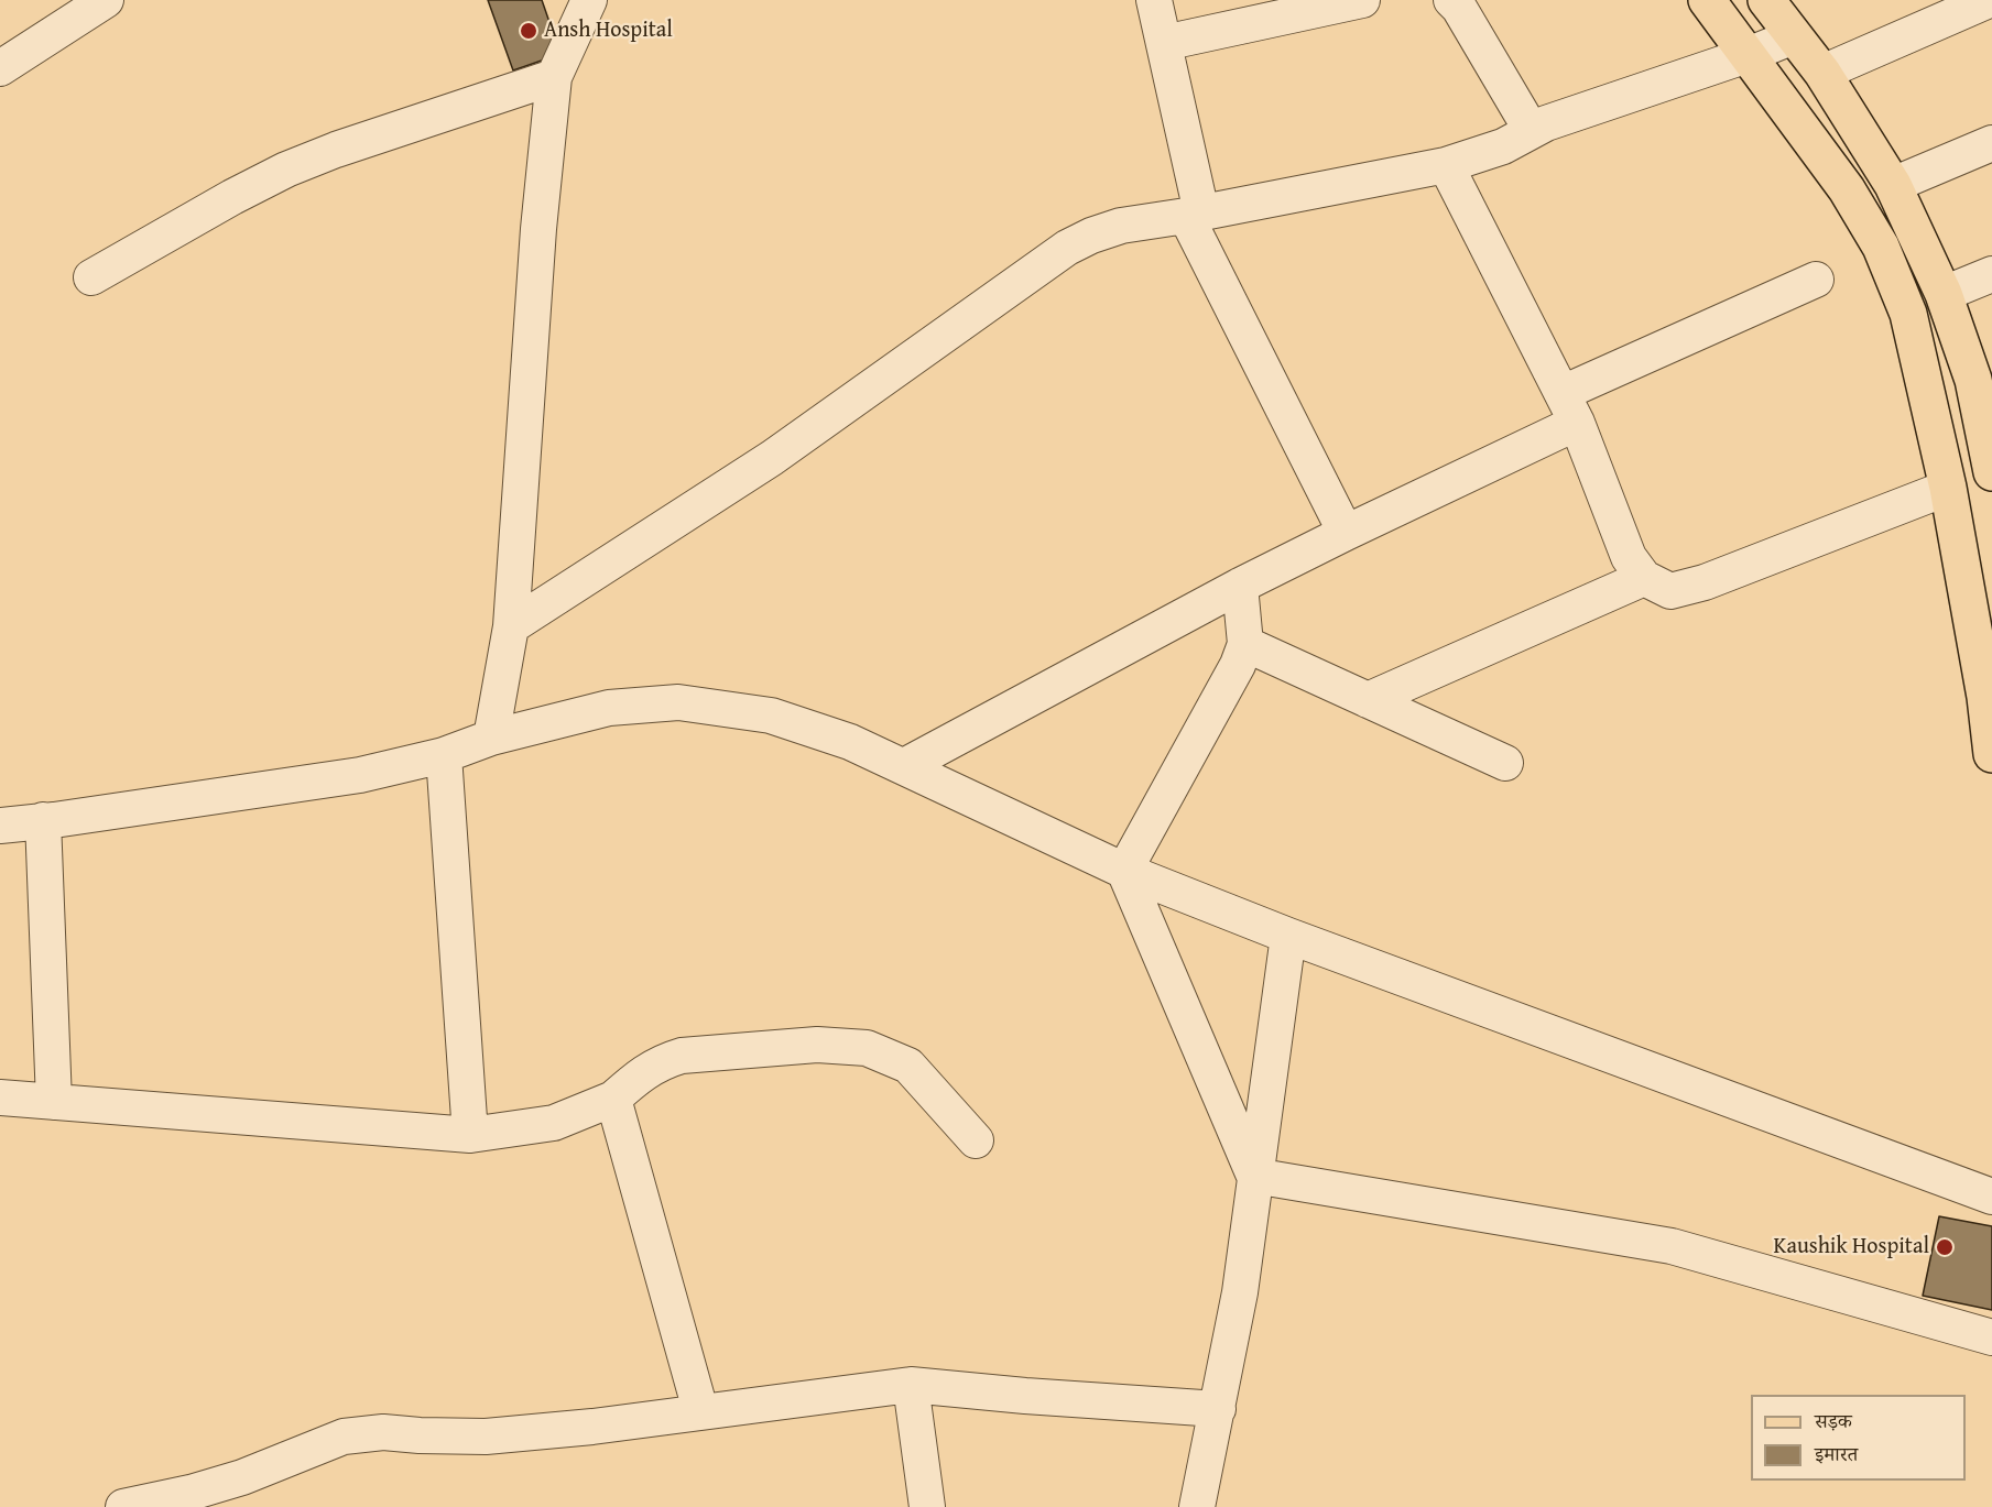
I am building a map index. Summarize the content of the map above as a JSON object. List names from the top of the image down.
{
  "places": ["Ansh Hospital", "Kaushik Hospital"],
  "legend": ["सड़क", "इमारत"]
}
